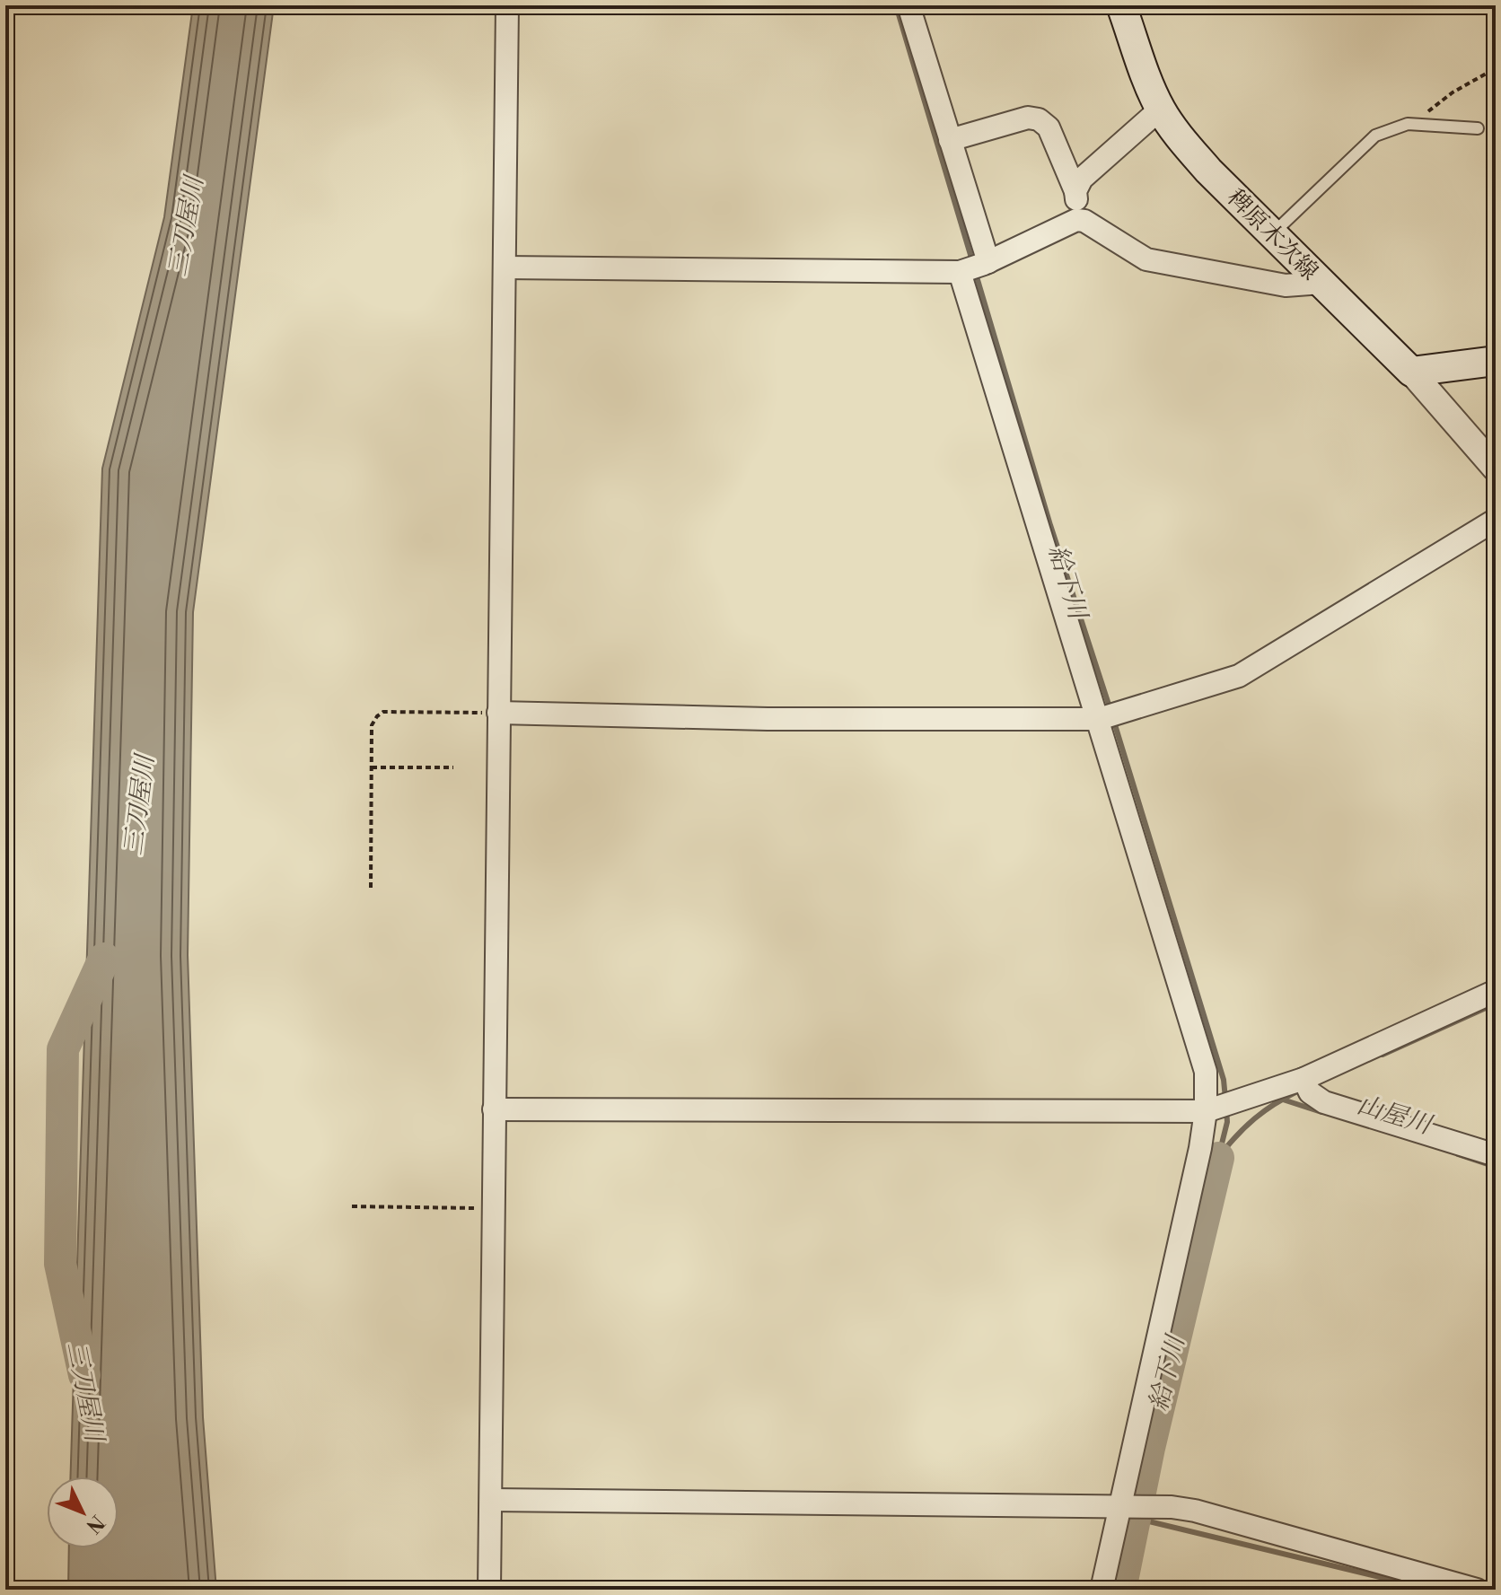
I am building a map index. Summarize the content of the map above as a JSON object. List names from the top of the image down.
{
  "streets": {
    "main road": ["稗原木次線"]
  },
  "water": ["三刀屋川", "給下川", "山屋川"],
  "north": "bottom right"
}
